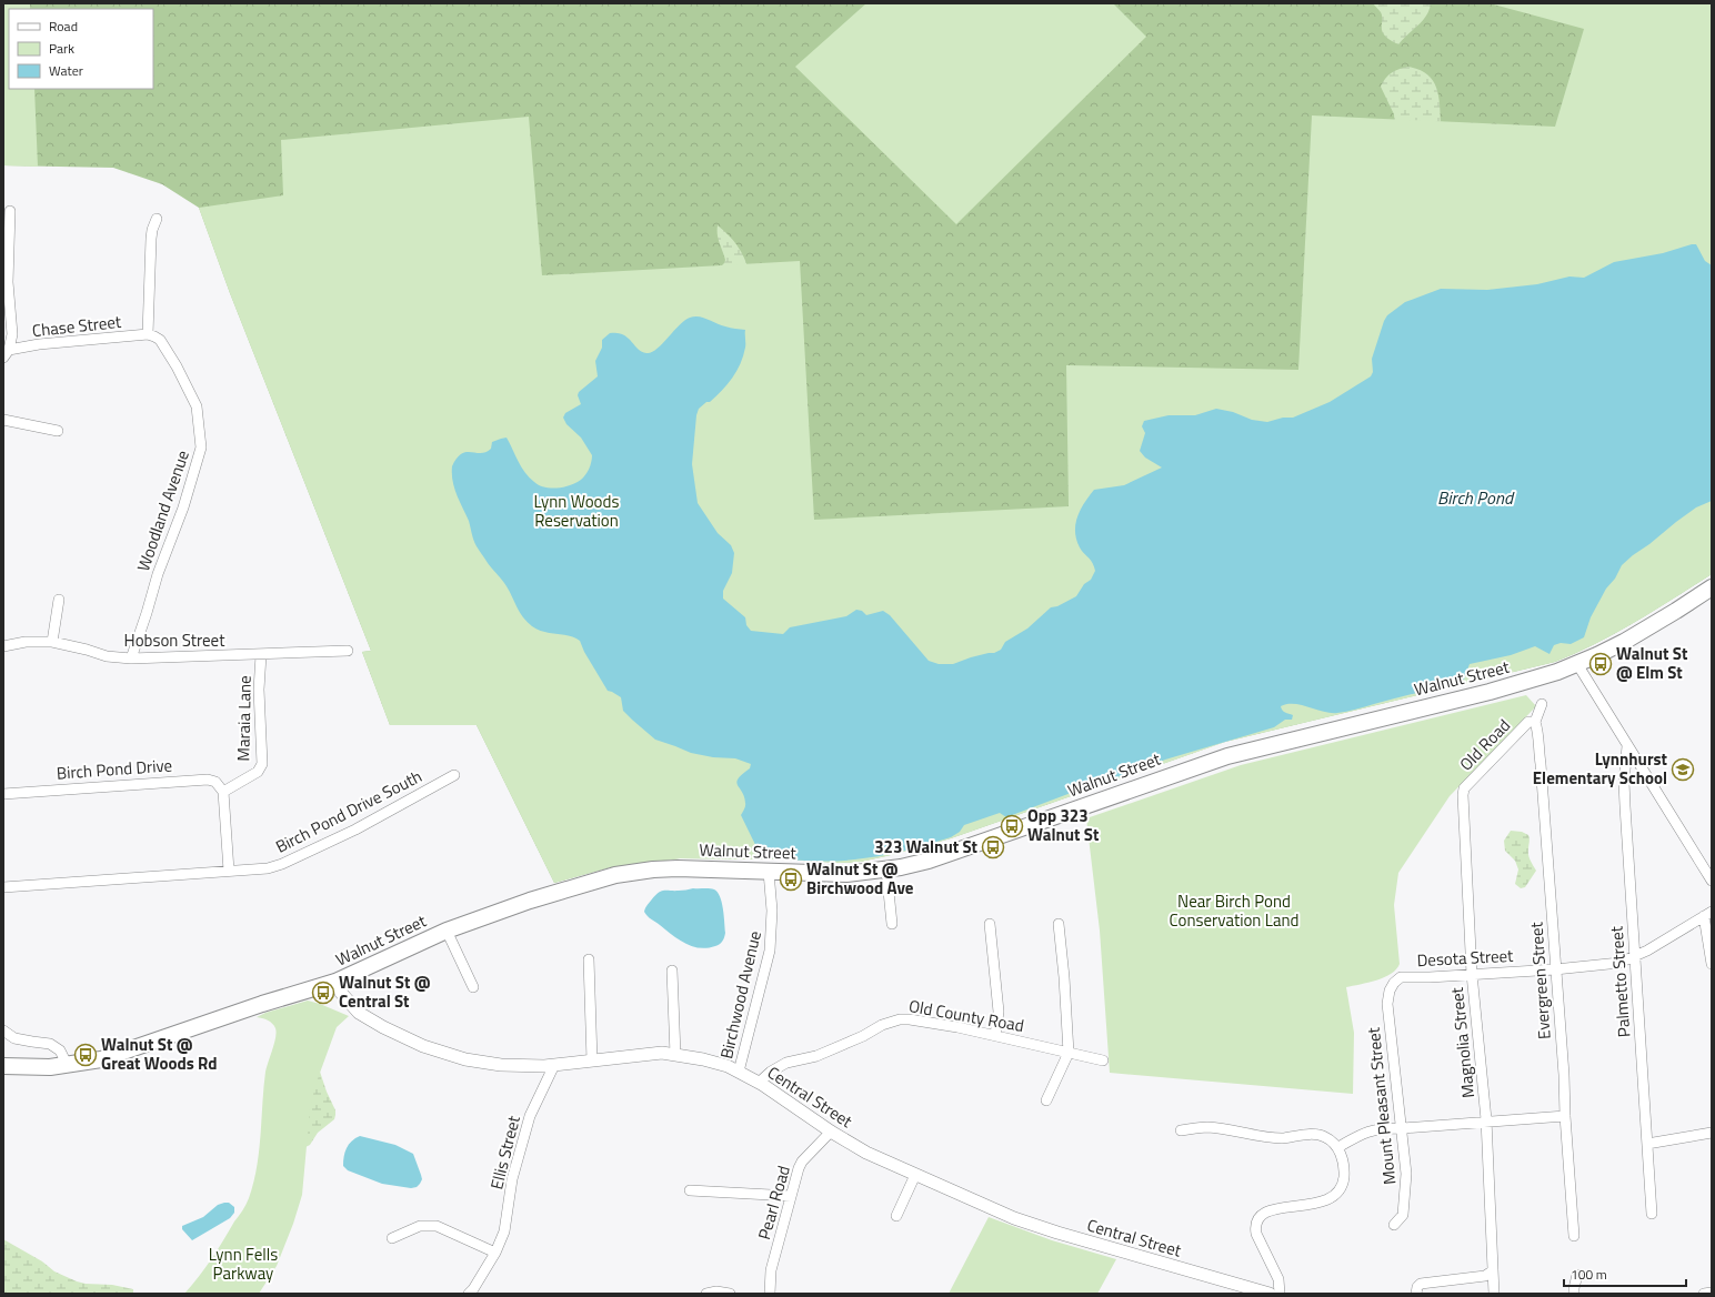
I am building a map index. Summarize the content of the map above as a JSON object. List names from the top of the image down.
{
  "streets": {
    "main road": ["Walnut Street"],
    "street": [
      "Chase Street",
      "Woodland Avenue",
      "Hobson Street",
      "Maraia Lane",
      "Old Road",
      "Birch Pond Drive",
      "Birch Pond Drive South",
      "Desota Street",
      "Evergreen Street",
      "Palmetto Street",
      "Birchwood Avenue",
      "Old County Road",
      "Magnolia Street",
      "Central Street",
      "Mount Pleasant Street",
      "Ellis Street",
      "Pearl Road"
    ]
  },
  "crossings": [
    ["Chase Street", "Woodland Avenue"],
    ["Woodland Avenue", "Hobson Street"],
    ["Hobson Street", "Maraia Lane"],
    ["Walnut Street", "Birchwood Avenue"],
    ["Walnut Street", "Central Street"],
    ["Maraia Lane", "Birch Pond Drive"],
    ["Old Road", "Evergreen Street"],
    ["Old Road", "Magnolia Street"],
    ["Desota Street", "Evergreen Street"],
    ["Desota Street", "Palmetto Street"],
    ["Desota Street", "Magnolia Street"],
    ["Desota Street", "Mount Pleasant Street"],
    ["Birchwood Avenue", "Central Street"],
    ["Old County Road", "Central Street"],
    ["Central Street", "Ellis Street"],
    ["Central Street", "Pearl Road"]
  ],
  "water": ["Birch Pond"],
  "parks": ["Lynn Woods Reservation", "Near Birch Pond Conservation Land", "Lynn Fells Parkway"],
  "places": {
    "bus stop": [
      "Walnut St @ Elm St",
      "Opp 323 Walnut St",
      "323 Walnut St",
      "Walnut St @ Birchwood Ave",
      "Walnut St @ Central St",
      "Walnut St @ Great Woods Rd"
    ],
    "school or university": ["Lynnhurst Elementary School"]
  },
  "legend": ["Road", "Park", "Water"],
  "scale_bar": "100 m"
}
